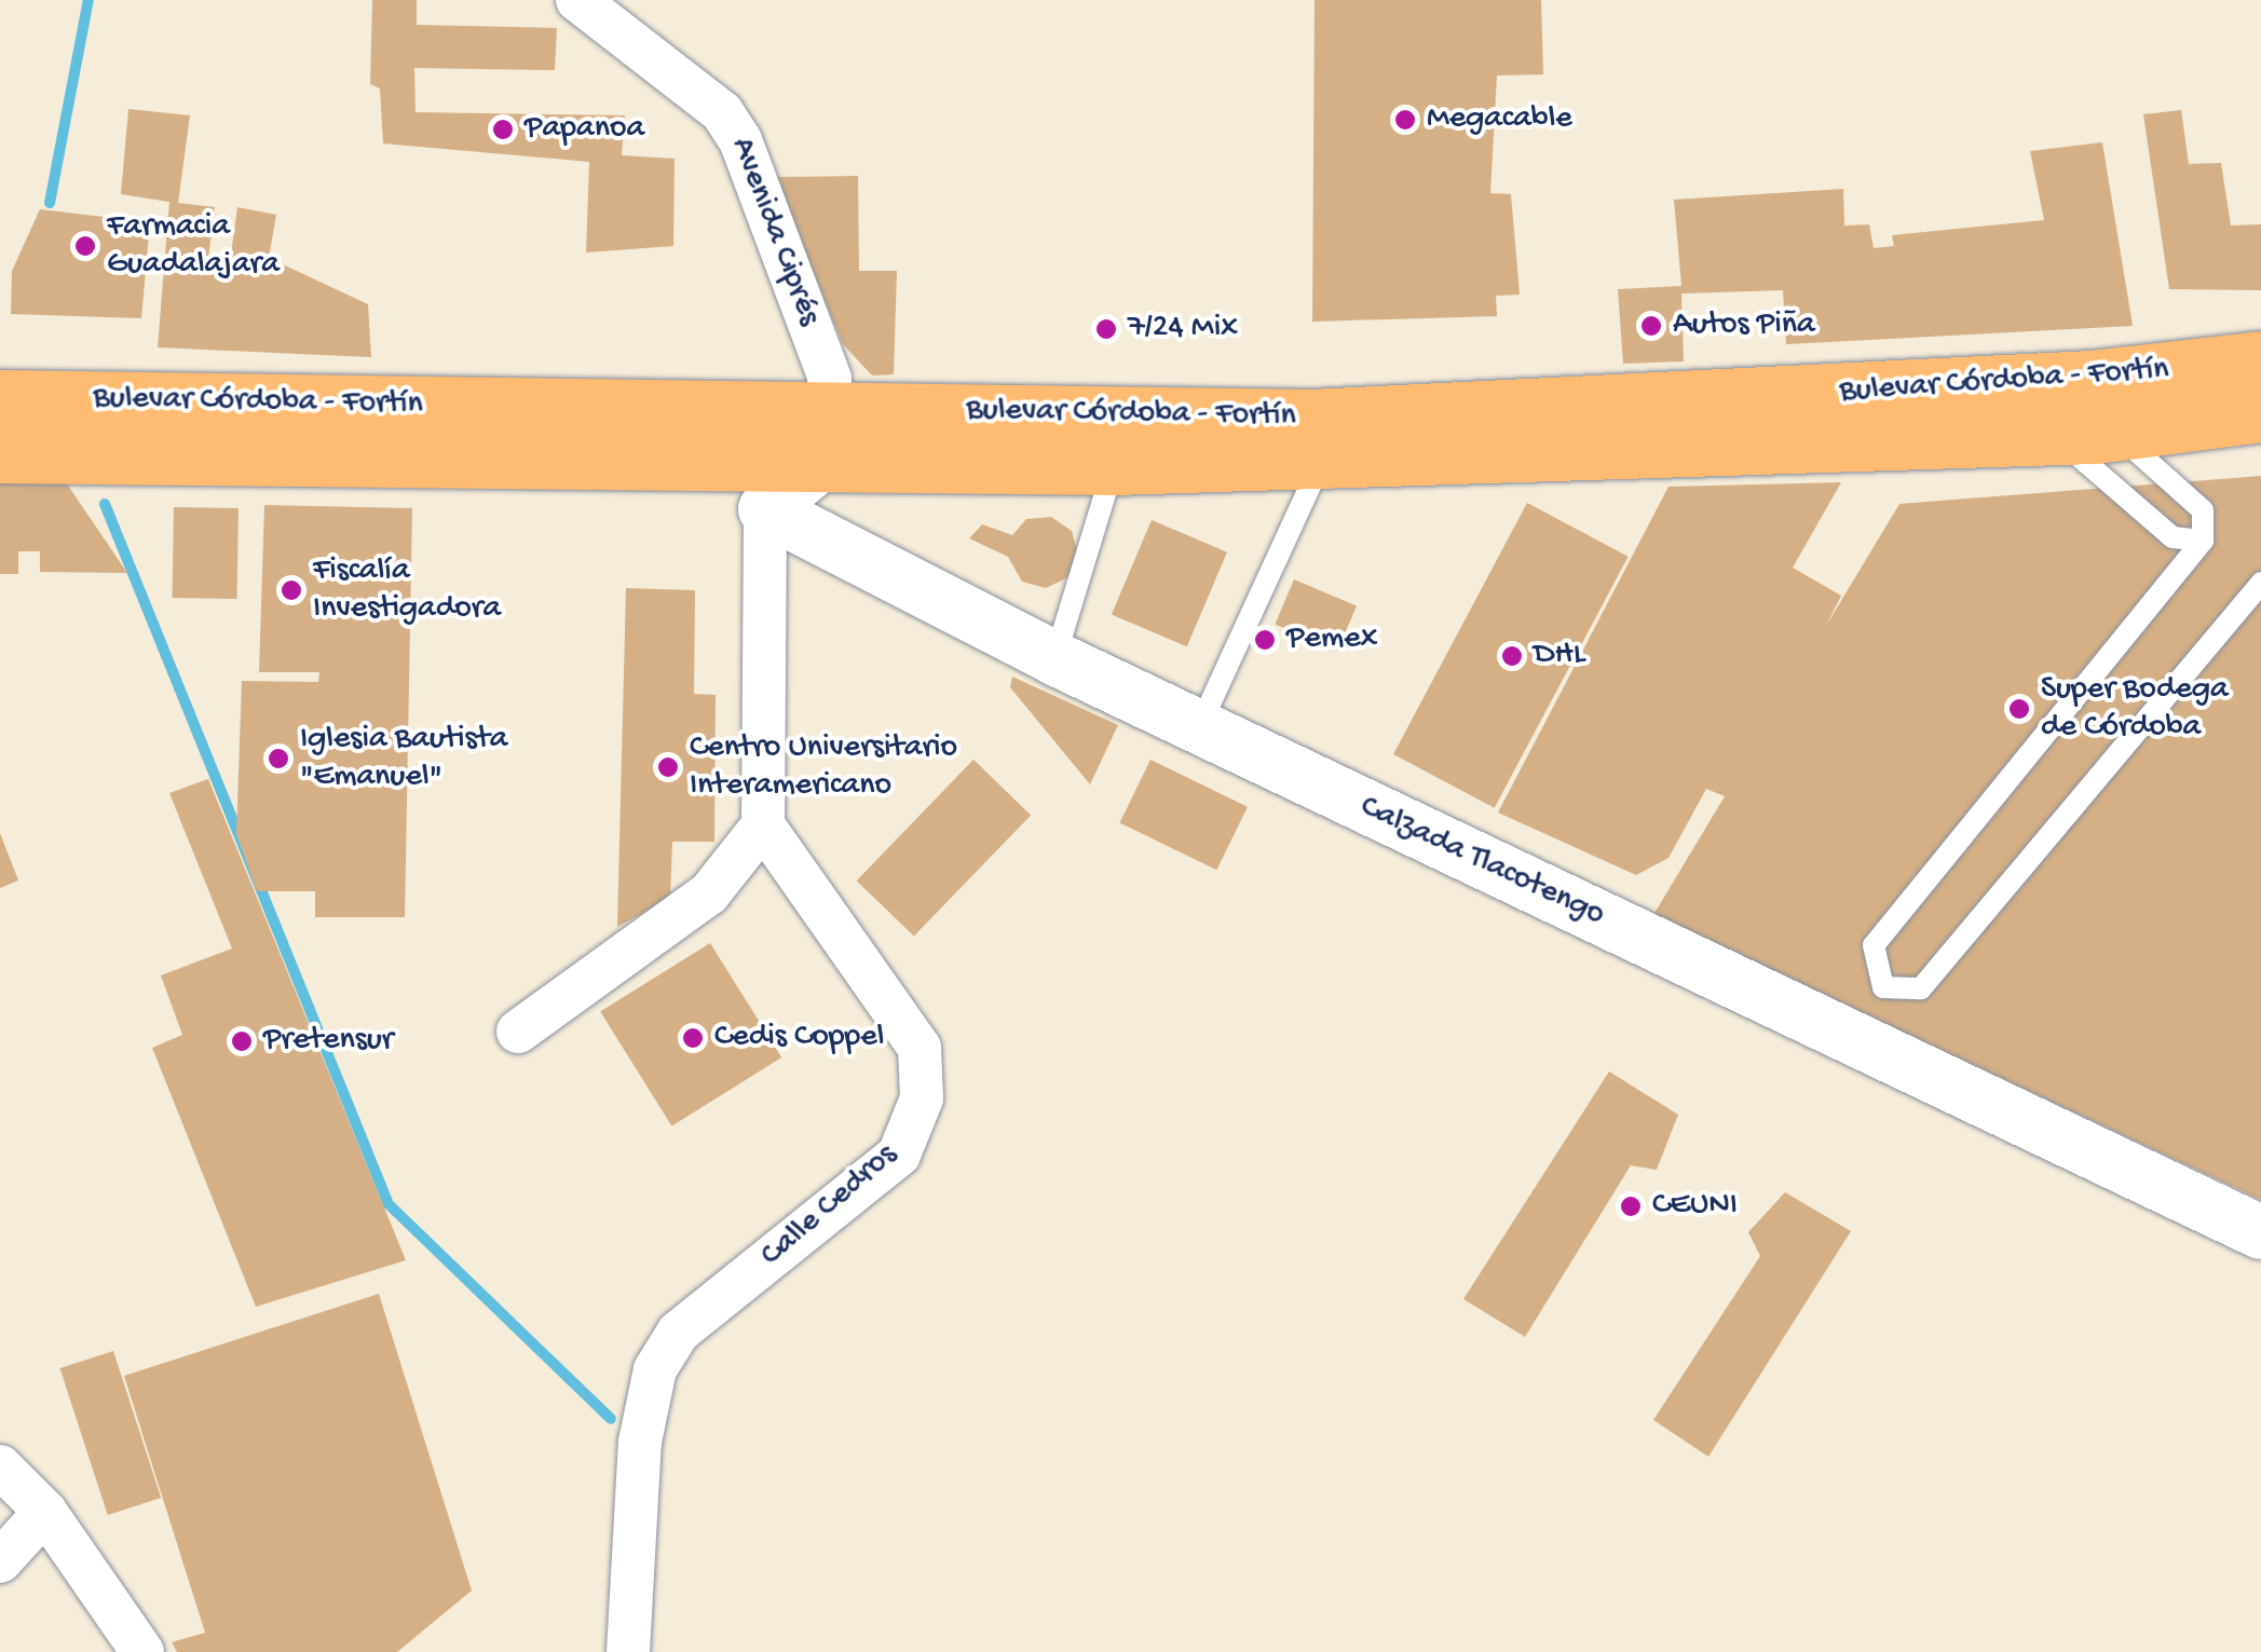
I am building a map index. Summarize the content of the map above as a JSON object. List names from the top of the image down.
{
  "streets": {
    "main road": ["Bulevar Córdoba - Fortín"],
    "street": ["Avenida Ciprés", "Calzada Tlacotengo", "Calle Cedros"]
  },
  "crossings": [
    ["Avenida Ciprés", "Bulevar Córdoba - Fortín"]
  ],
  "places": [
    "Megacable",
    "Papanoa",
    "Farmacia Guadalajara",
    "Autos Piña",
    "7/24 Mix",
    "Fiscalía Investigadora",
    "Pemex",
    "DHL",
    "Super Bodega de Córdoba",
    "Iglesia Bautista \"Emanuel\"",
    "Centro Universitario Interamericano",
    "Cedis Coppel",
    "Pretensur",
    "CEUNI"
  ]
}
